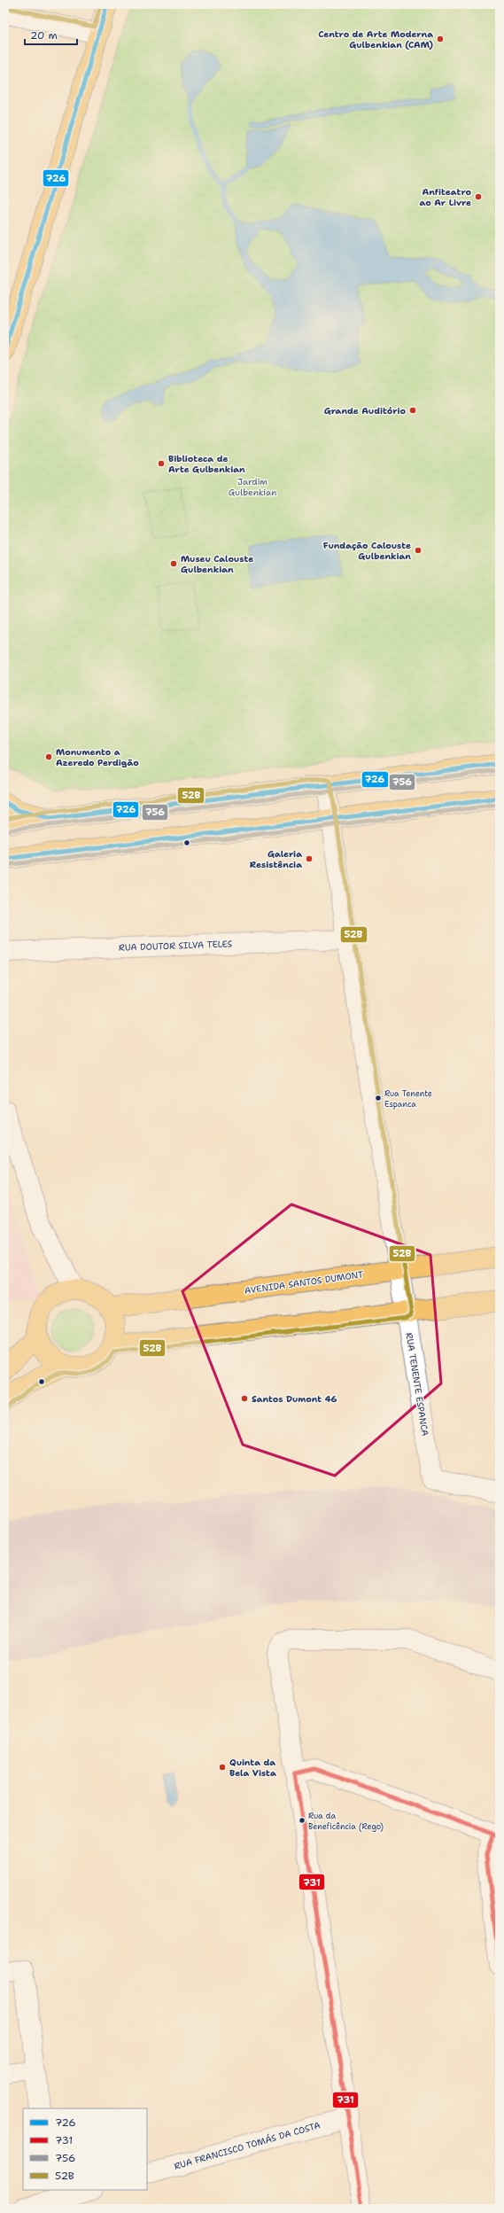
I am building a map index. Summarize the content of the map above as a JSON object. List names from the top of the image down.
{
  "streets": {
    "main road": ["AVENIDA SANTOS DUMONT"],
    "street": ["RUA DOUTOR SILVA TELES", "RUA TENENTE ESPANCA", "RUA FRANCISCO TOMÁS DA COSTA"]
  },
  "crossings": [
    ["RUA DOUTOR SILVA TELES", "RUA TENENTE ESPANCA"],
    ["AVENIDA SANTOS DUMONT", "RUA TENENTE ESPANCA"]
  ],
  "parks": ["Jardim Gulbenkian"],
  "places": [
    "Centro de Arte Moderna Gulbenkian (CAM)",
    "Anfiteatro ao Ar Livre",
    "Grande Auditório",
    "Biblioteca de Arte Gulbenkian",
    "Fundação Calouste Gulbenkian",
    "Museu Calouste Gulbenkian",
    "Monumento a Azeredo Perdigão",
    "Galeria Resistência",
    "Rua Tenente Espanca",
    "Santos Dumont 46",
    "Quinta da Bela Vista",
    "Rua da Beneficência (Rego)"
  ],
  "lines": [
    "transit line 726",
    "transit line 52B",
    "transit line 756",
    "transit line 731"
  ],
  "legend": [
    "726",
    "731",
    "756",
    "52B"
  ],
  "scale_bar": "20 m"
}
